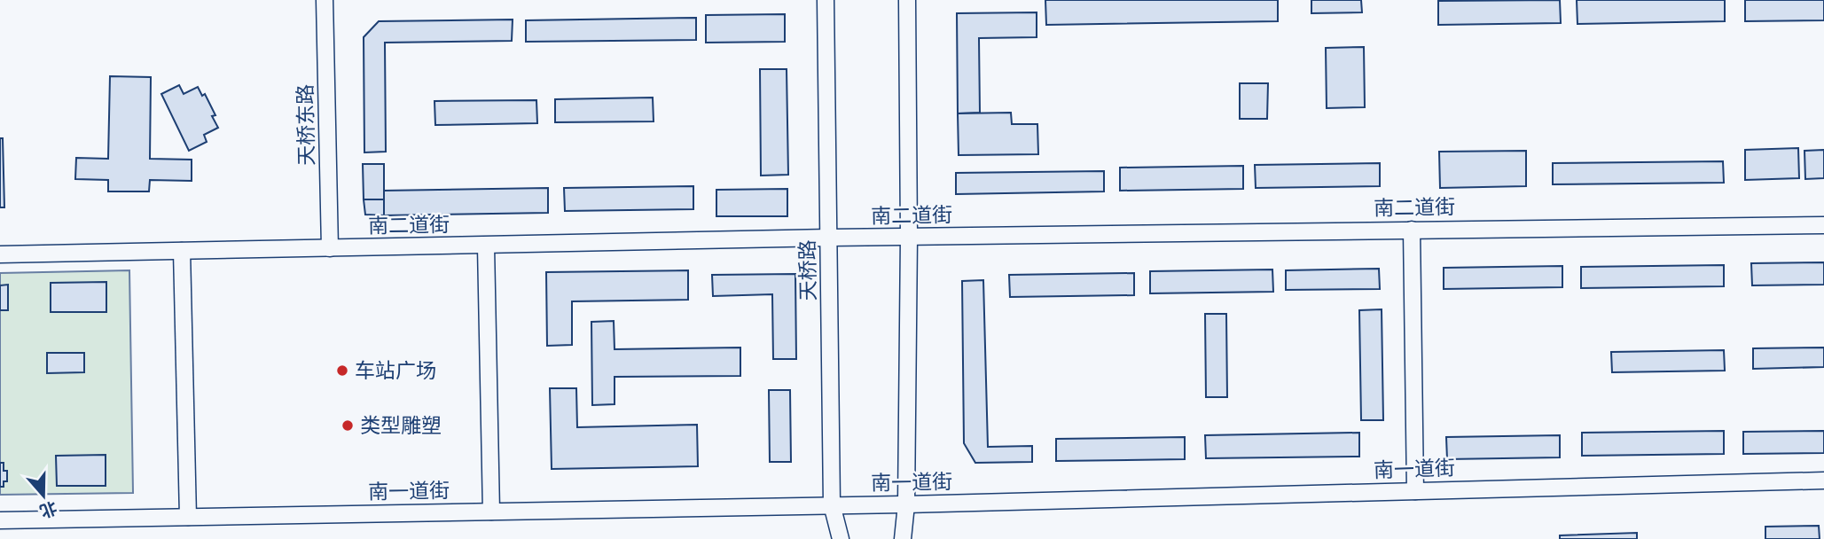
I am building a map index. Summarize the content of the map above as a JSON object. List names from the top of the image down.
{
  "streets": {
    "street": [
      "天桥东路",
      "南二道街",
      "天桥路",
      "南一道街"
    ]
  },
  "crossings": [
    ["天桥东路", "南二道街"],
    ["南二道街", "天桥路"],
    ["天桥路", "南一道街"]
  ],
  "places": ["车站广场", "类型雕塑"],
  "north": "bottom"
}
